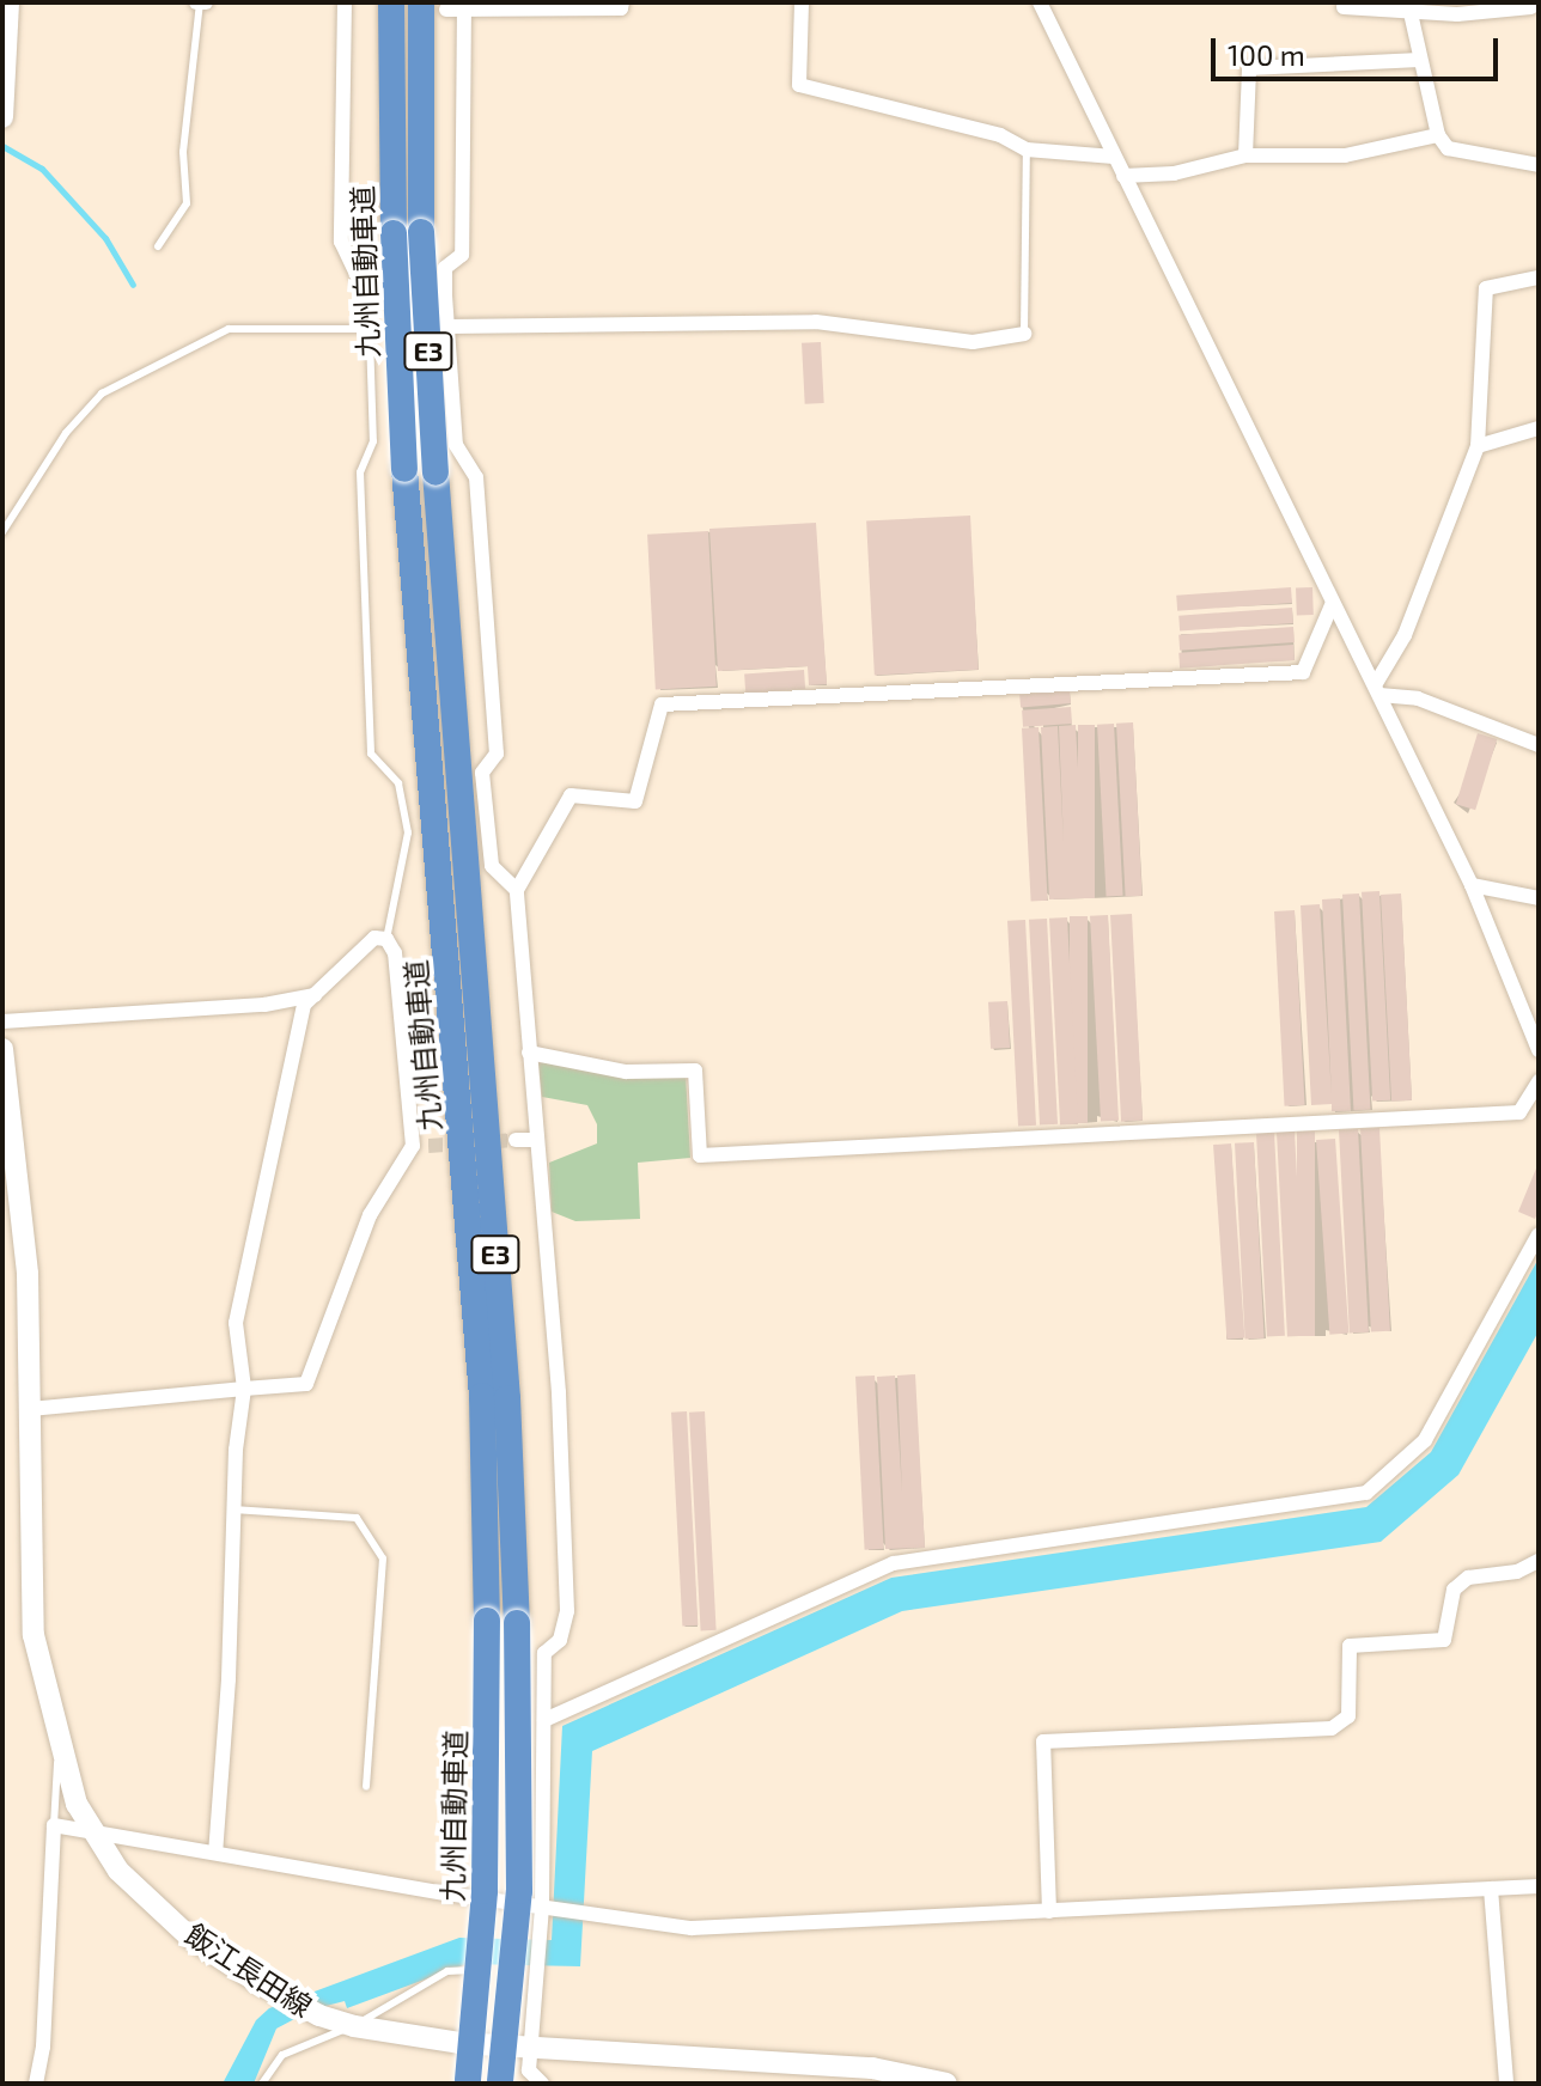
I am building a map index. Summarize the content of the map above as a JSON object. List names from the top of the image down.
{
  "streets": {
    "highway": ["九州自動車道", "E3"],
    "main road": ["飯江長田線"]
  },
  "scale_bar": "100 m"
}
